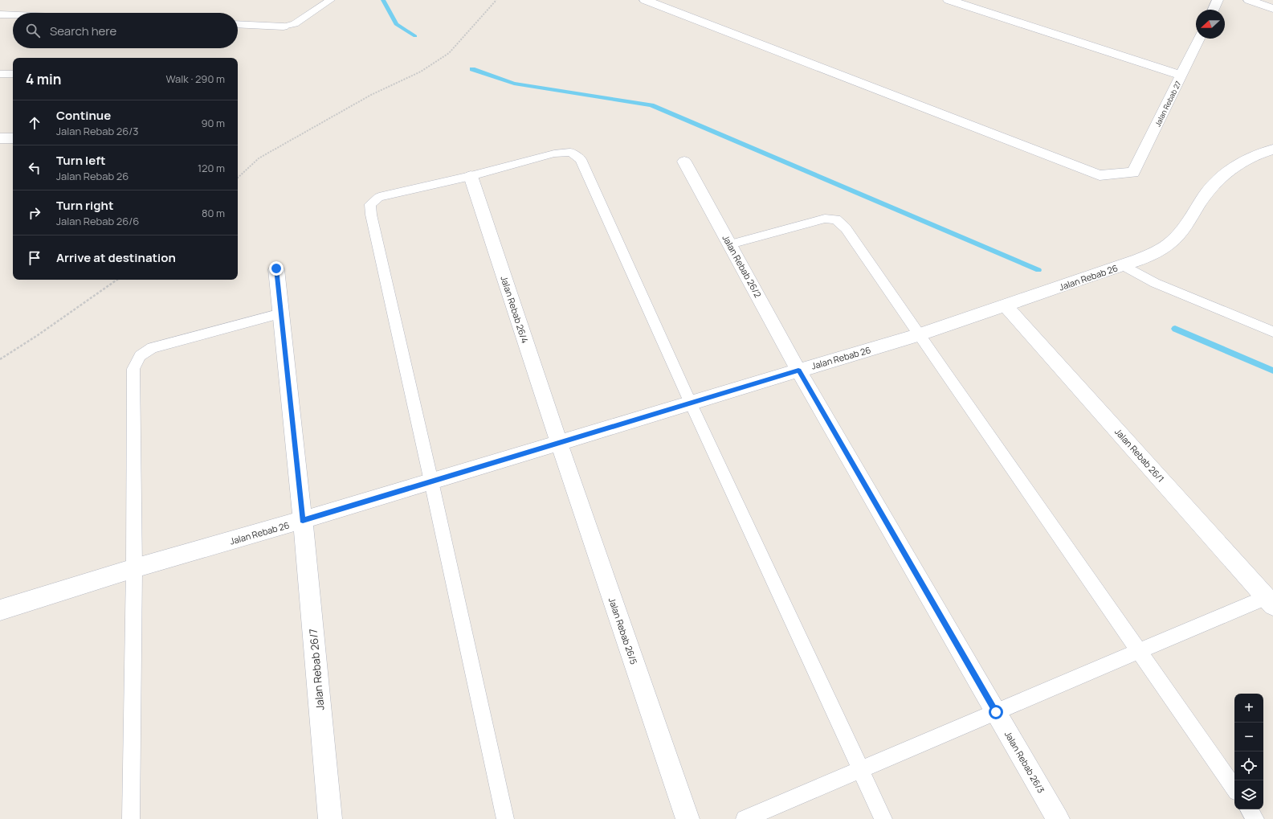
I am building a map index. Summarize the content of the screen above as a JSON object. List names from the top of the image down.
{
  "streets": {
    "street": [
      "Jalan Rebab 27",
      "Jalan Rebab 26/2",
      "Jalan Rebab 26",
      "Jalan Rebab 26/4",
      "Jalan Rebab 26/1",
      "Jalan Rebab 26/5",
      "Jalan Rebab 26/7",
      "Jalan Rebab 26/3"
    ]
  },
  "crossings": [
    ["Jalan Rebab 26/2", "Jalan Rebab 26"],
    ["Jalan Rebab 26/2", "Jalan Rebab 26/3"],
    ["Jalan Rebab 26", "Jalan Rebab 26/4"],
    ["Jalan Rebab 26", "Jalan Rebab 26/1"],
    ["Jalan Rebab 26", "Jalan Rebab 26/5"],
    ["Jalan Rebab 26", "Jalan Rebab 26/7"],
    ["Jalan Rebab 26", "Jalan Rebab 26/3"],
    ["Jalan Rebab 26/4", "Jalan Rebab 26/5"]
  ],
  "north": "left",
  "page": {
    "search": "Search here",
    "heading": ["4 min", "Walk · 290 m"],
    "list": [
      ["Continue", "Jalan Rebab 26/3", "90 m"],
      ["Turn left", "Jalan Rebab 26", "120 m"],
      ["Turn right", "Jalan Rebab 26/6", "80 m"],
      "Arrive at destination"
    ],
    "map_buttons": ["+", "−"]
  }
}
